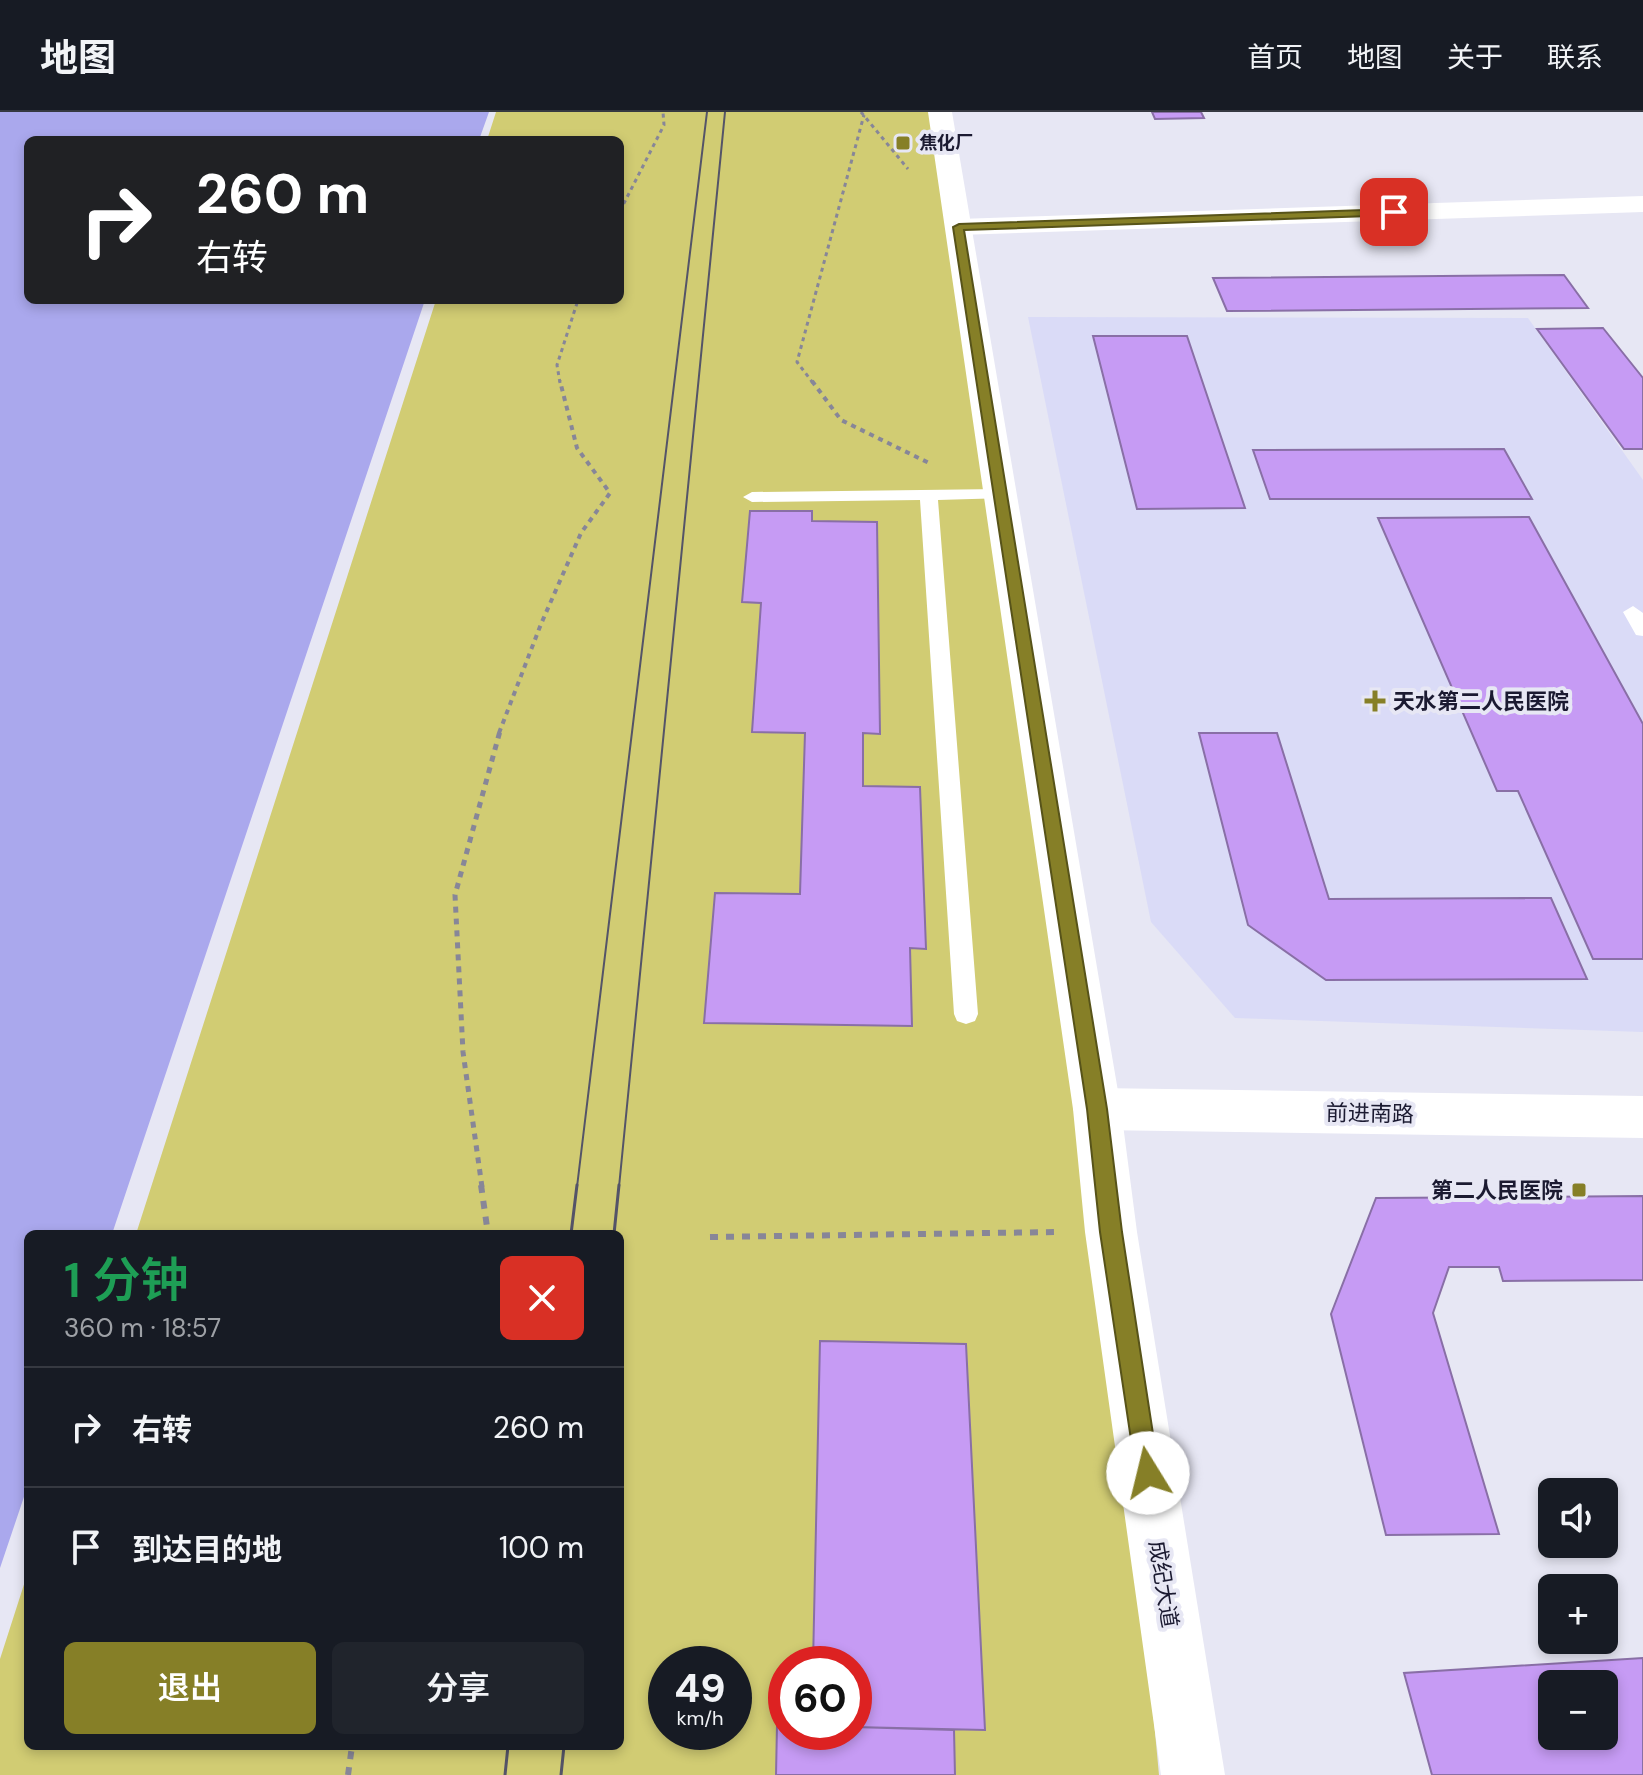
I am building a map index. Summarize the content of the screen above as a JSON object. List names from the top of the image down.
{
  "streets": {
    "main road": ["前进南路", "成纪大道"]
  },
  "crossings": [
    ["前进南路", "成纪大道"]
  ],
  "places": {
    "transit": ["焦化厂", "第二人民医院"],
    "health": ["天水第二人民医院"]
  },
  "page": {
    "header": "地图",
    "nav": [
      "首页",
      "地图",
      "关于",
      "联系"
    ],
    "turn": ["260 m", "右转"],
    "heading": ["1 分钟", "360 m · 18:57"],
    "list": [
      {
        "name": "右转",
        "value": "260 m"
      },
      {
        "name": "到达目的地",
        "value": "100 m"
      }
    ],
    "map_buttons": ["+", "−"],
    "buttons": ["退出", "分享"],
    "speed": "49 km/h",
    "limit": "60"
  }
}
